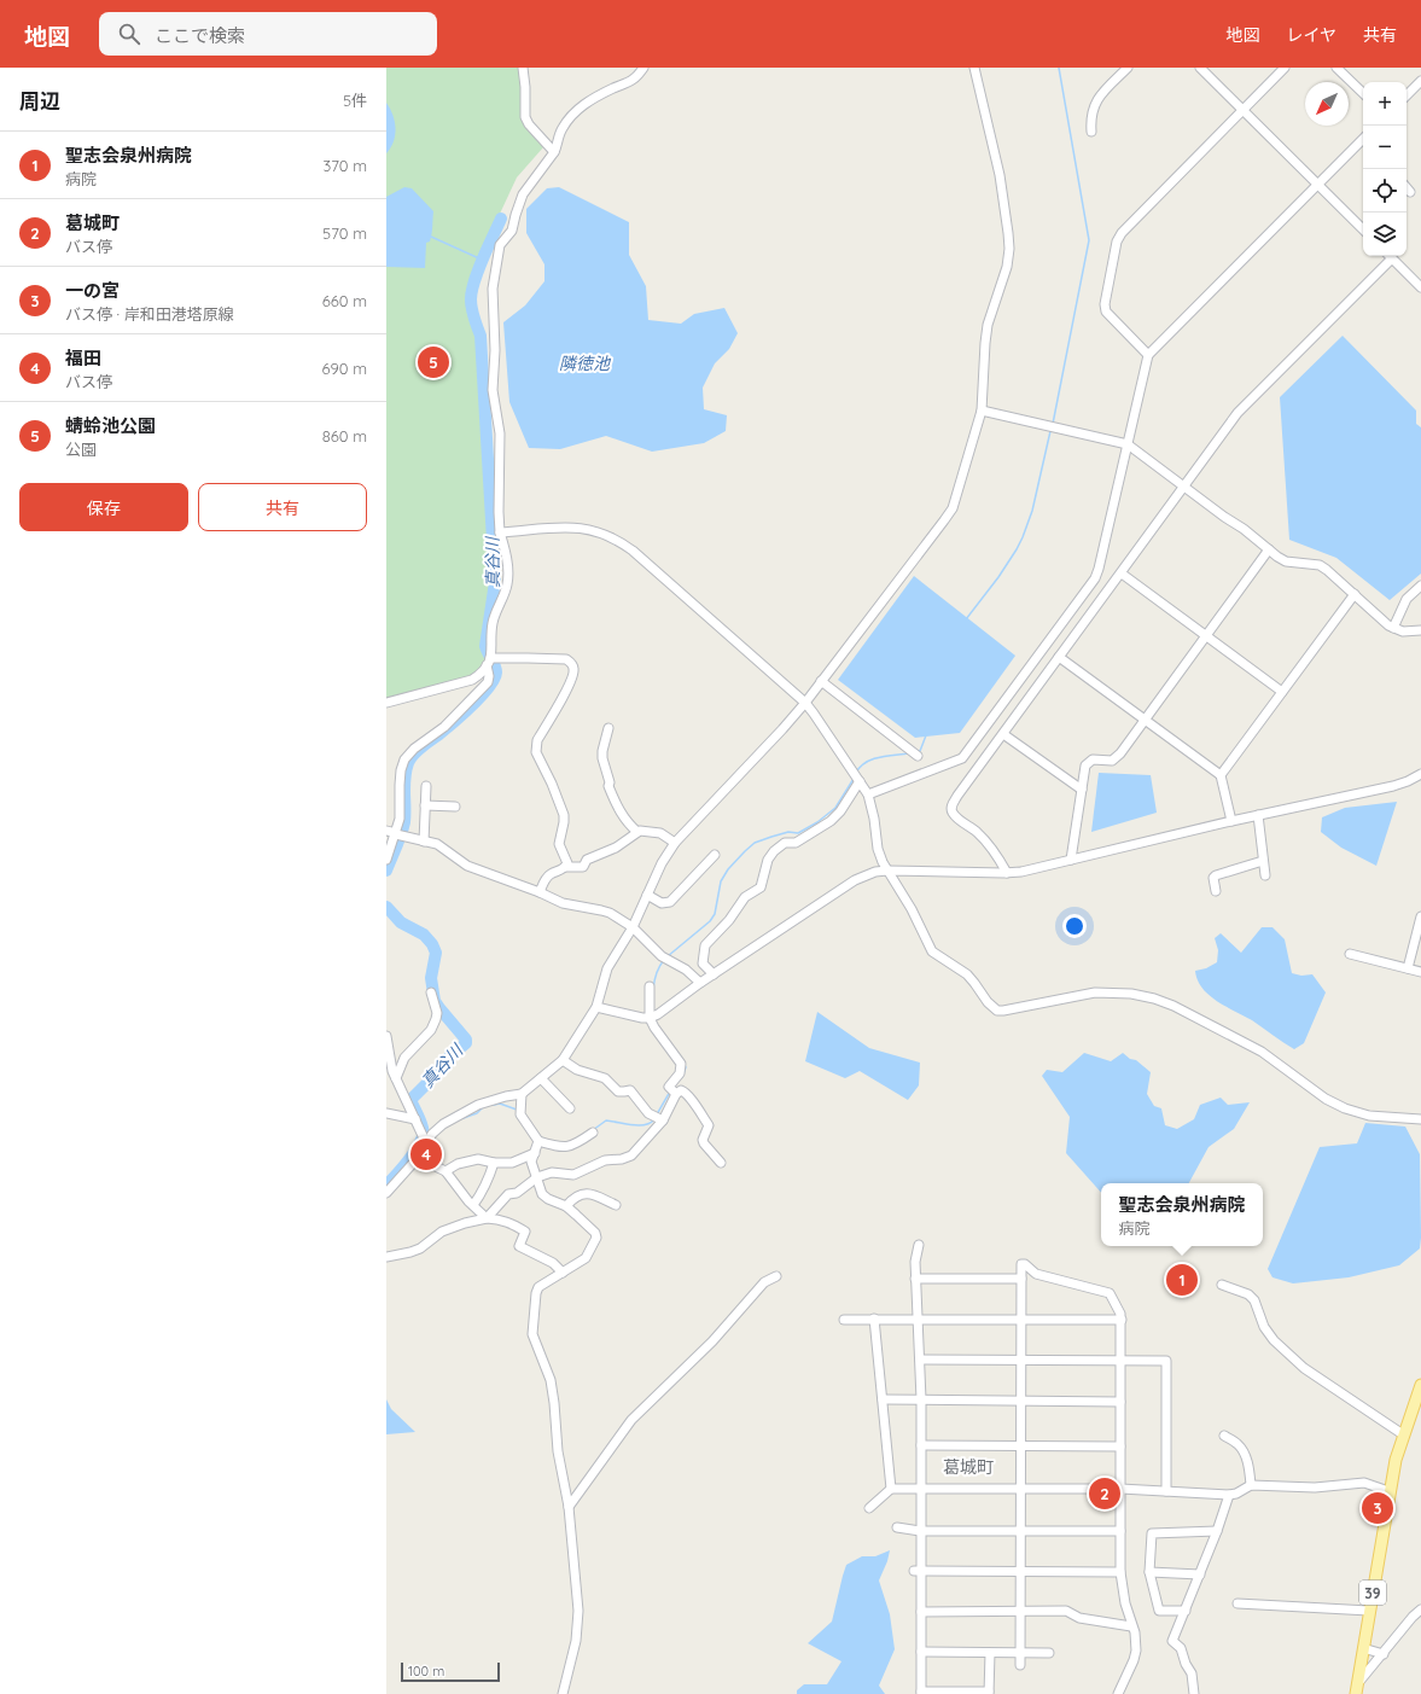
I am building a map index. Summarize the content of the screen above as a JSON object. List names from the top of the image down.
{
  "streets": {
    "main road": ["39"]
  },
  "districts": ["葛城町"],
  "water": ["隣徳池", "真谷川"],
  "scale_bar": "100 m",
  "north": "bottom left",
  "page": {
    "header": "地図",
    "search": "ここで検索",
    "nav": ["地図", "レイヤ", "共有"],
    "heading": ["周辺", "5件"],
    "map_buttons": ["+", "−"],
    "list": [
      {
        "mark": "1",
        "name": "聖志会泉州病院",
        "note": "病院",
        "value": "370 m"
      },
      {
        "mark": "2",
        "name": "葛城町",
        "note": "バス停",
        "value": "570 m"
      },
      {
        "mark": "3",
        "name": "一の宮",
        "note": "バス停 · 岸和田港塔原線",
        "value": "660 m"
      },
      {
        "mark": "4",
        "name": "福田",
        "note": "バス停",
        "value": "690 m"
      },
      {
        "mark": "5",
        "name": "蜻蛉池公園",
        "note": "公園",
        "value": "860 m"
      }
    ],
    "pins": [
      "5",
      "4",
      "1",
      "2",
      "3"
    ],
    "buttons": ["保存", "共有"],
    "popup": ["聖志会泉州病院", "病院"],
    "scale": "100 m"
  }
}
